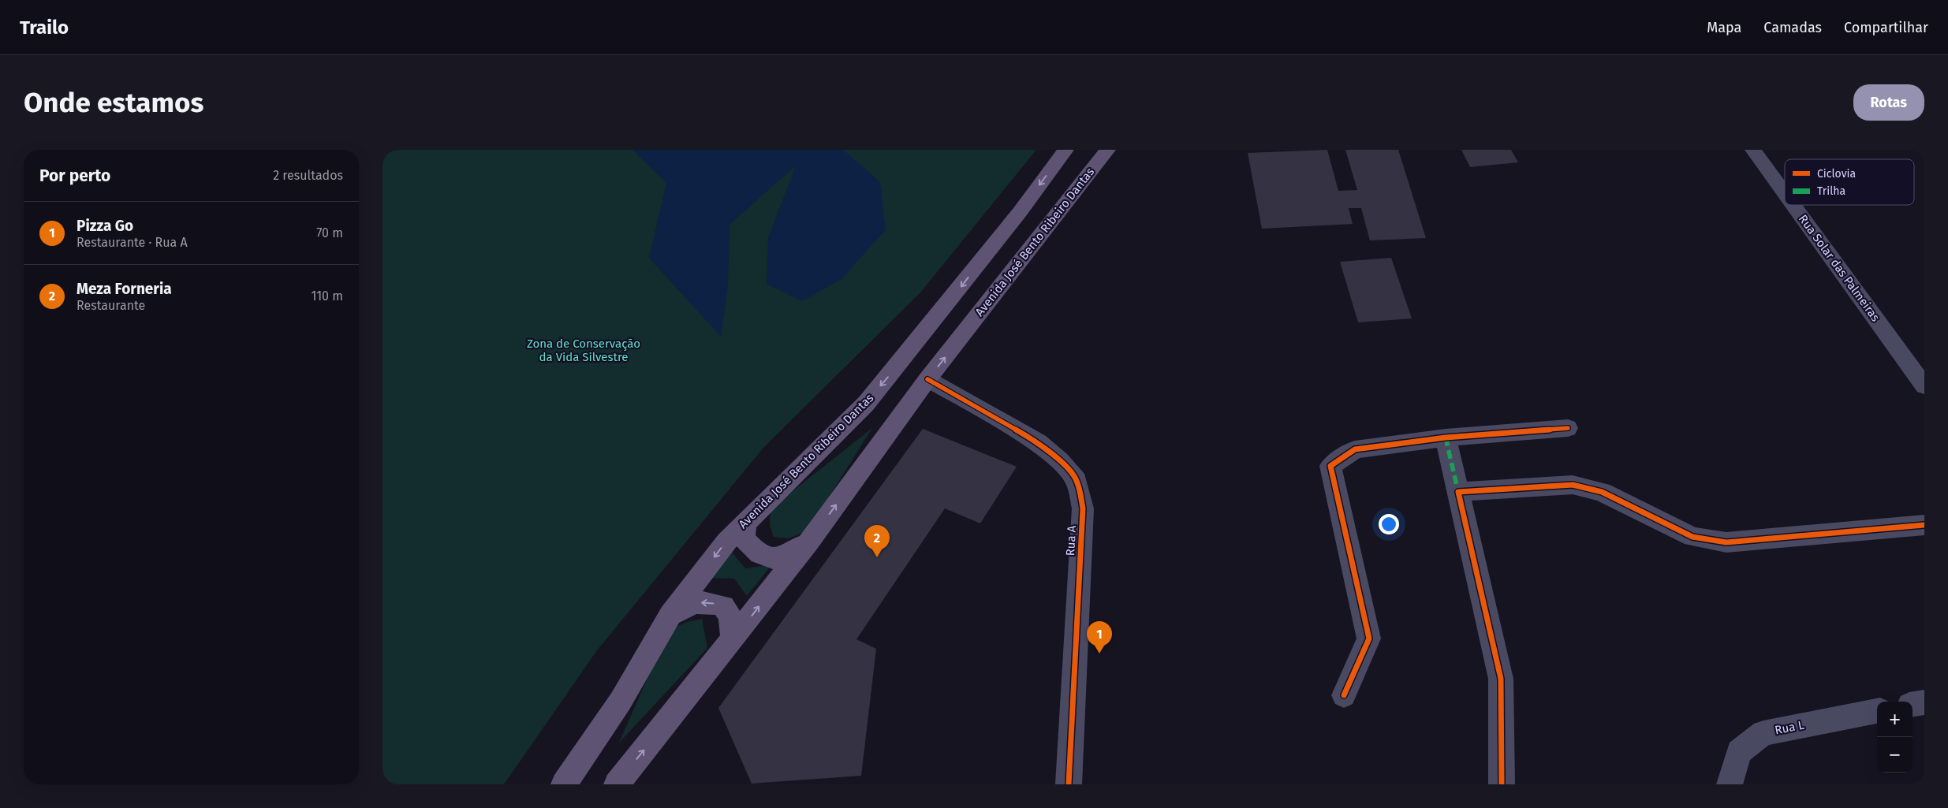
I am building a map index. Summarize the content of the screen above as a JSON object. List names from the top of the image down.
{
  "streets": {
    "main road": ["Avenida José Bento Ribeiro Dantas"],
    "street": ["Rua Solar das Palmeiras", "Rua A", "Rua L"]
  },
  "crossings": [
    ["Avenida José Bento Ribeiro Dantas", "Rua A"]
  ],
  "parks": ["Zona de Conservação da Vida Silvestre"],
  "legend": ["Ciclovia", "Trilha"],
  "page": {
    "header": "Trailo",
    "nav": ["Mapa", "Camadas", "Compartilhar"],
    "buttons": "Rotas",
    "title": "Onde estamos",
    "heading": ["Por perto", "2 resultados"],
    "list": [
      {
        "mark": "1",
        "name": "Pizza Go",
        "note": "Restaurante · Rua A",
        "value": "70 m"
      },
      {
        "mark": "2",
        "name": "Meza Forneria",
        "note": "Restaurante",
        "value": "110 m"
      }
    ],
    "pins": ["2", "1"],
    "map_buttons": ["+", "−"]
  }
}
